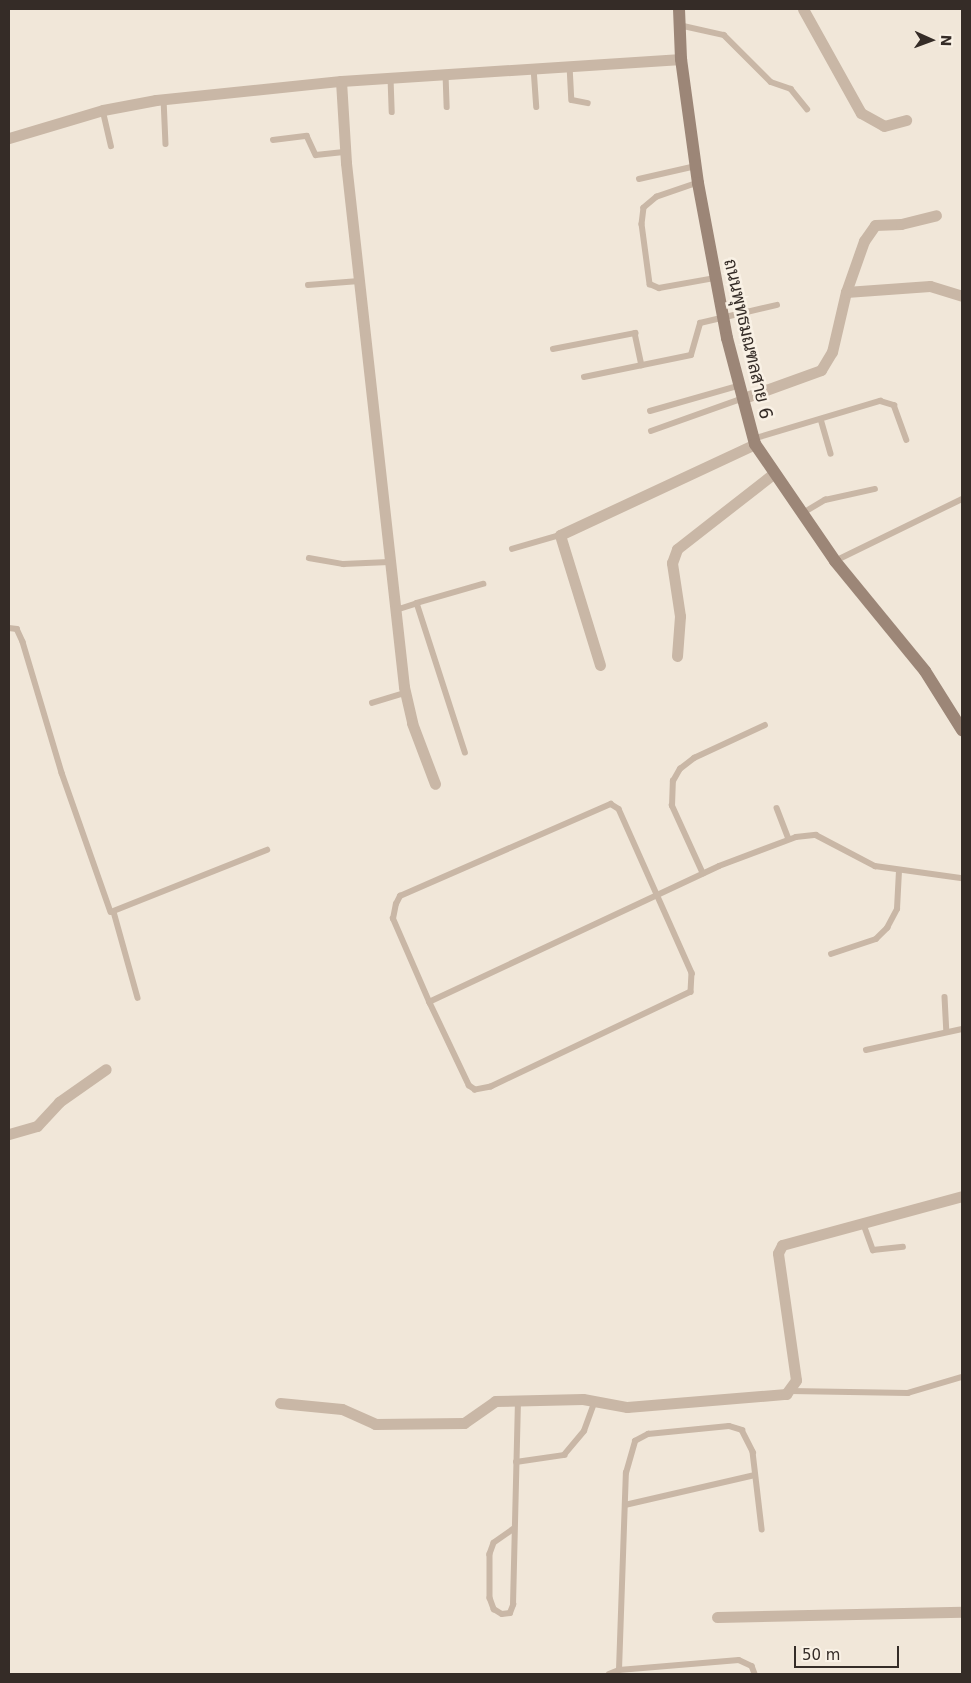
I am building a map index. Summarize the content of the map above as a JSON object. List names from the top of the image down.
{
  "streets": {
    "main road": ["ถนนพุทธมณฑลสาย 6"]
  },
  "scale_bar": "50 m",
  "north": "right"
}
